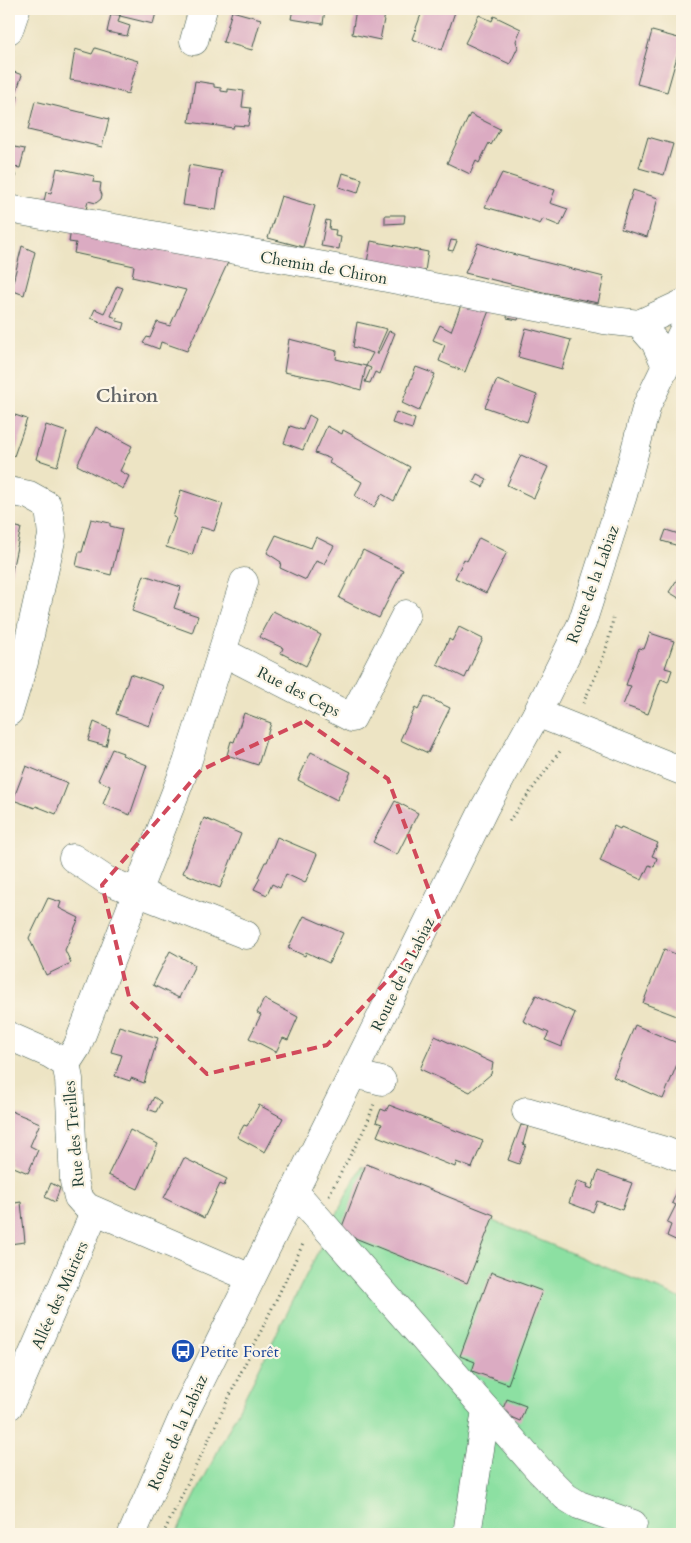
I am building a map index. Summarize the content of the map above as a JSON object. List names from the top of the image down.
{
  "streets": {
    "street": [
      "Chemin de Chiron",
      "Route de la Labiaz",
      "Rue des Ceps",
      "Rue des Treilles",
      "Allée des Mûriers"
    ]
  },
  "crossings": [
    ["Route de la Labiaz", "Rue des Treilles"],
    ["Rue des Treilles", "Allée des Mûriers"]
  ],
  "districts": ["Chiron"],
  "places": {
    "bus stop": ["Petite Forêt"]
  }
}
